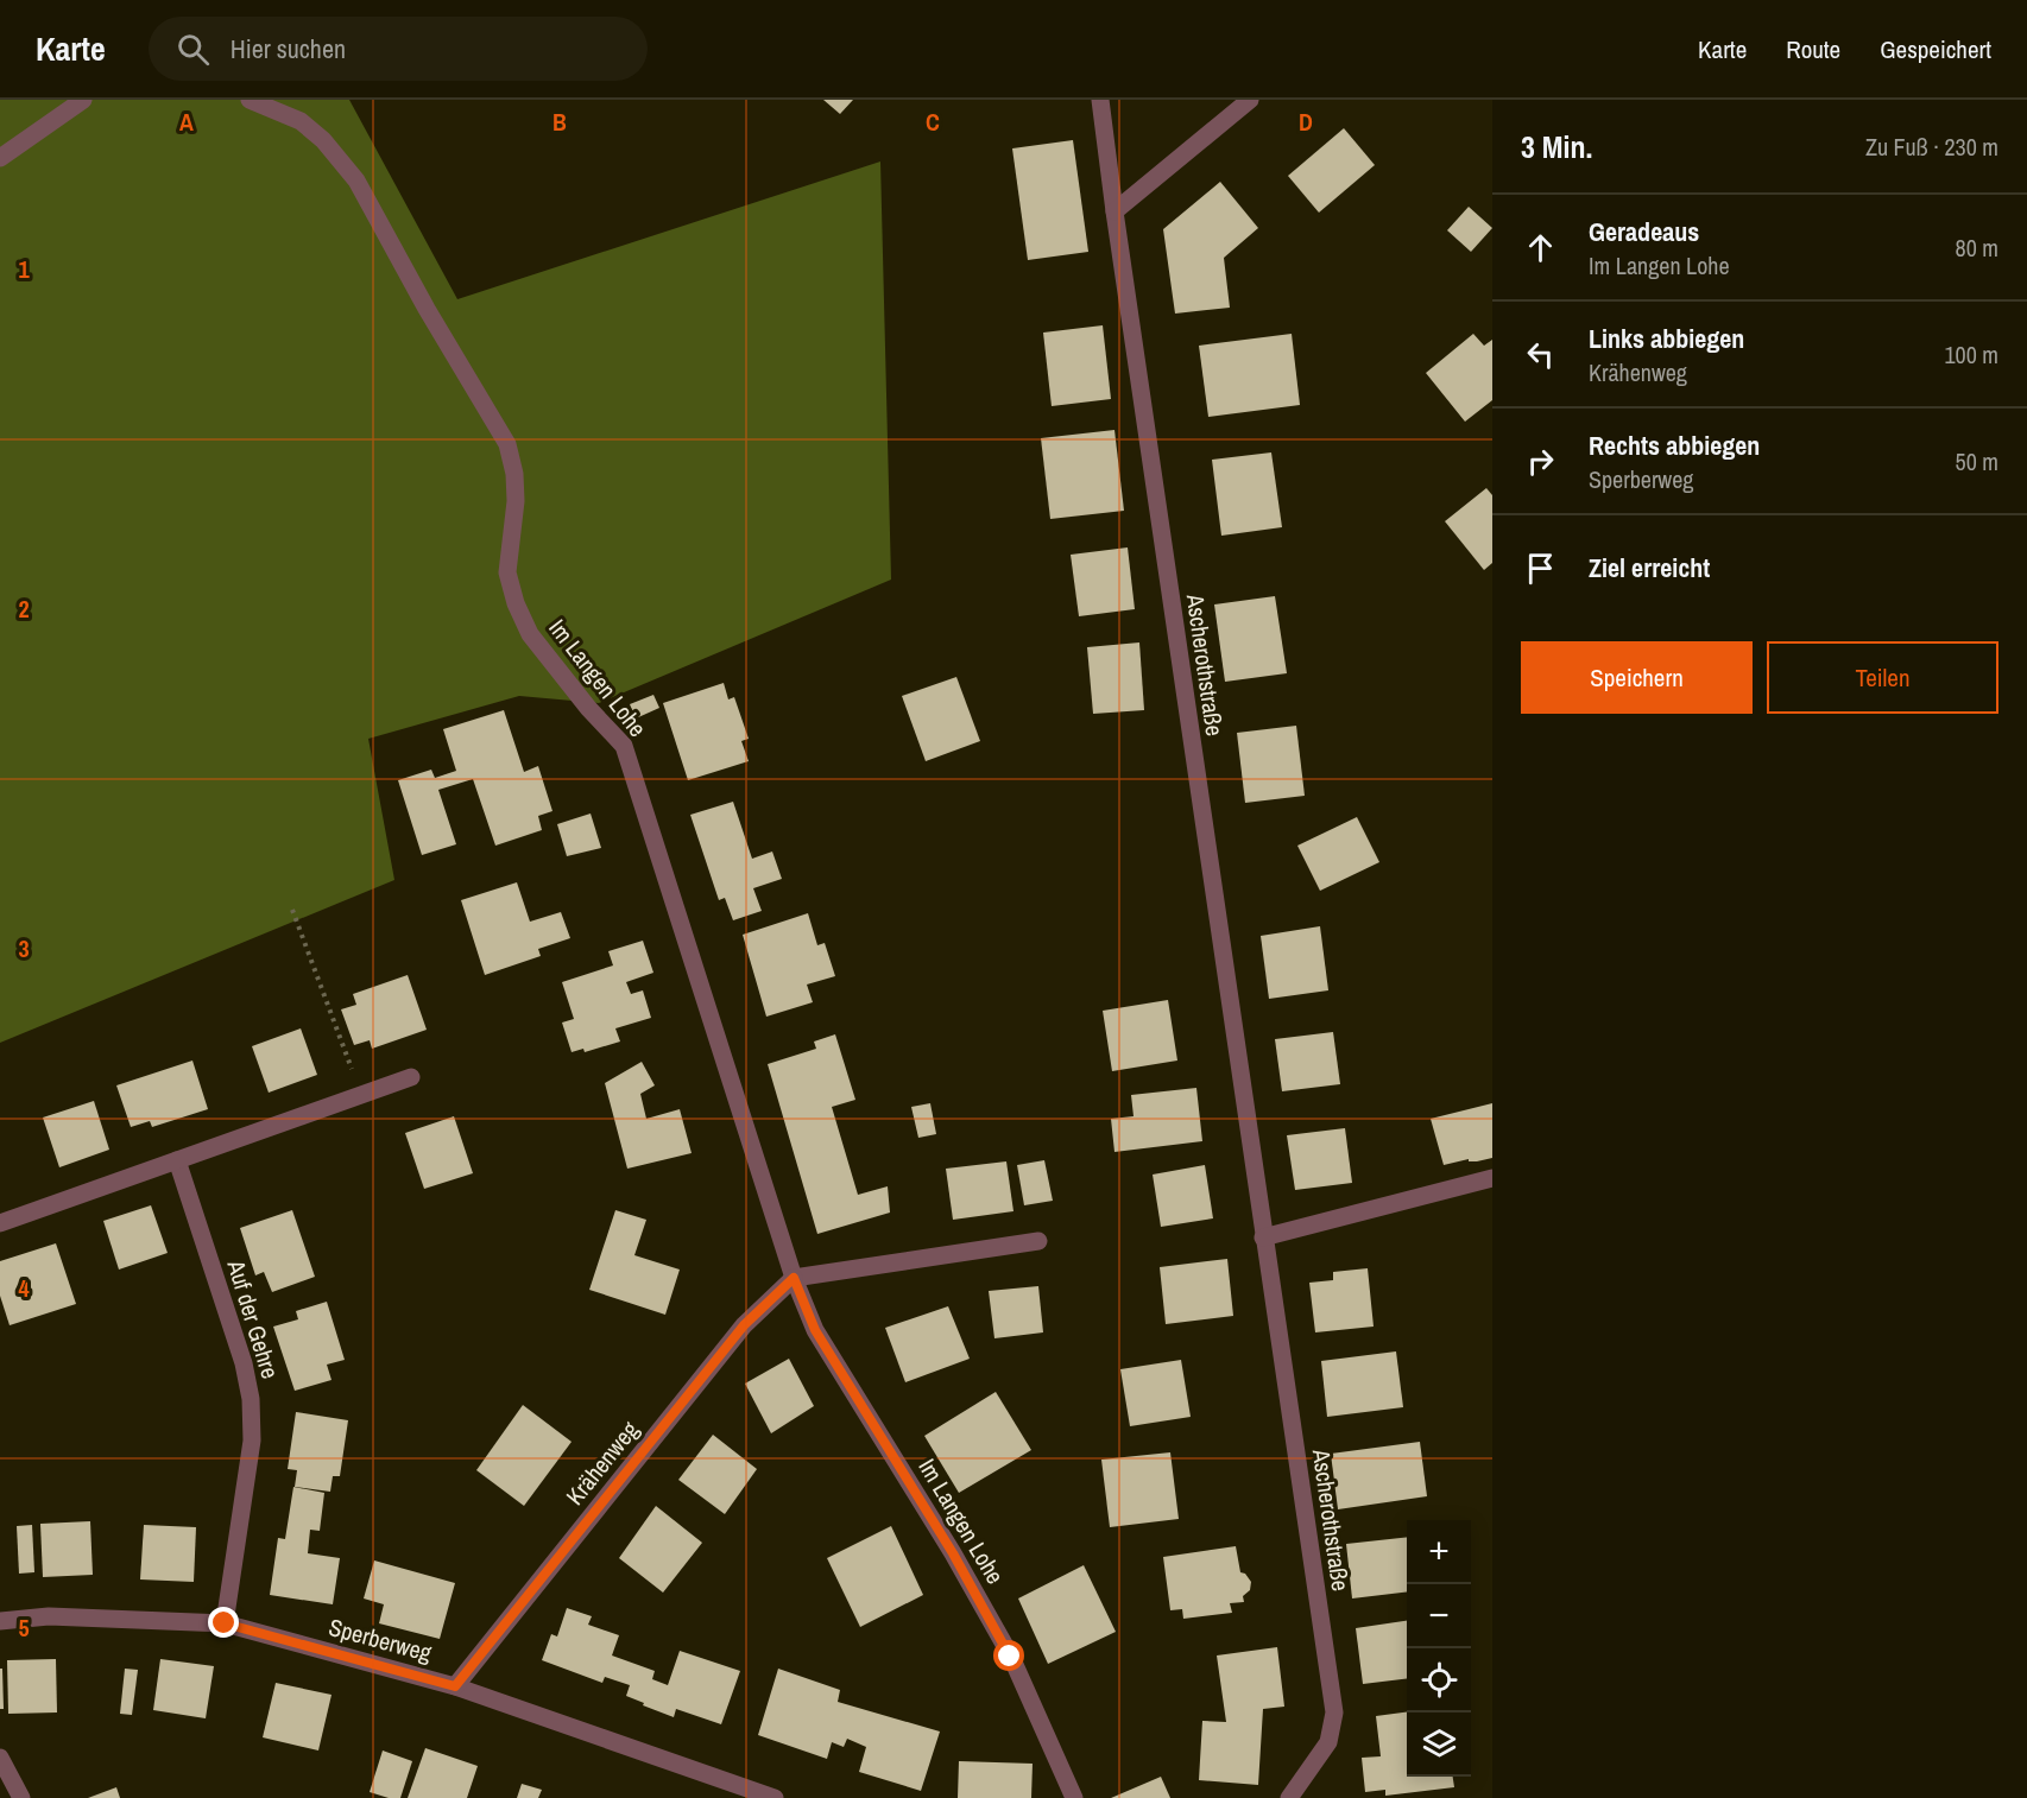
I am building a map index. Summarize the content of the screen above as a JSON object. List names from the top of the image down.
{
  "streets": {
    "street": [
      "Ascherothstraße",
      "Im Langen Lohe",
      "Auf der Gehre",
      "Krähenweg",
      "Sperberweg"
    ]
  },
  "crossings": [
    ["Im Langen Lohe", "Krähenweg"],
    ["Auf der Gehre", "Sperberweg"],
    ["Krähenweg", "Sperberweg"]
  ],
  "page": {
    "header": "Karte",
    "search": "Hier suchen",
    "nav": ["Karte", "Route", "Gespeichert"],
    "heading": ["3 Min.", "Zu Fuß · 230 m"],
    "list": [
      ["Geradeaus", "Im Langen Lohe", "80 m"],
      ["Links abbiegen", "Krähenweg", "100 m"],
      ["Rechts abbiegen", "Sperberweg", "50 m"],
      "Ziel erreicht"
    ],
    "buttons": ["Speichern", "Teilen"],
    "map_buttons": ["+", "−"]
  },
  "grid": {
    "columns": [
      "A",
      "B",
      "C",
      "D"
    ],
    "rows": [
      "1",
      "2",
      "3",
      "4",
      "5"
    ]
  }
}
